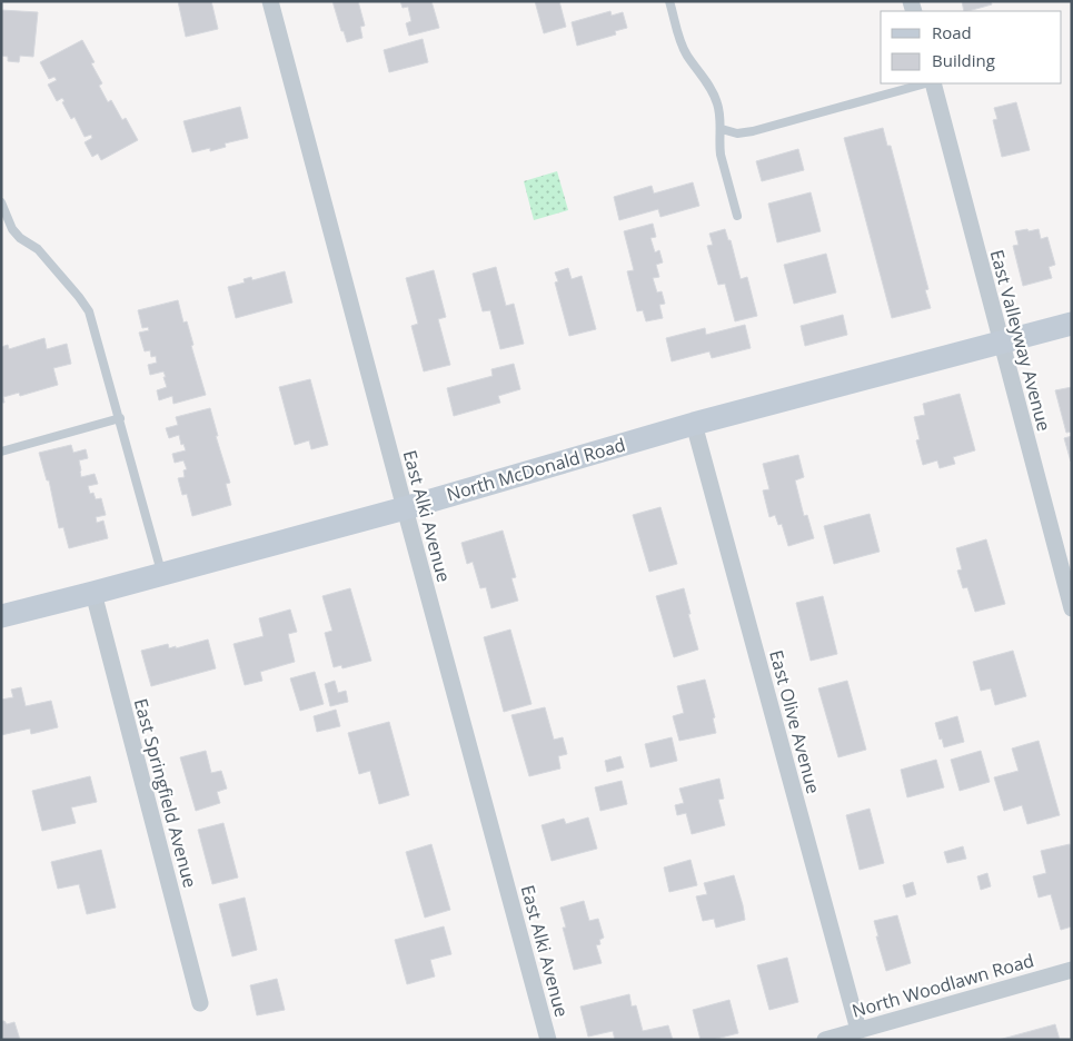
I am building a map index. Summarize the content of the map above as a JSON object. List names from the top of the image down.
{
  "streets": {
    "street": [
      "East Valleyway Avenue",
      "North McDonald Road",
      "East Alki Avenue",
      "East Olive Avenue",
      "East Springfield Avenue",
      "North Woodlawn Road"
    ]
  },
  "crossings": [
    ["East Valleyway Avenue", "North McDonald Road"],
    ["North McDonald Road", "East Alki Avenue"],
    ["North McDonald Road", "East Olive Avenue"],
    ["North McDonald Road", "East Springfield Avenue"],
    ["East Olive Avenue", "North Woodlawn Road"]
  ],
  "legend": ["Road", "Building"]
}
